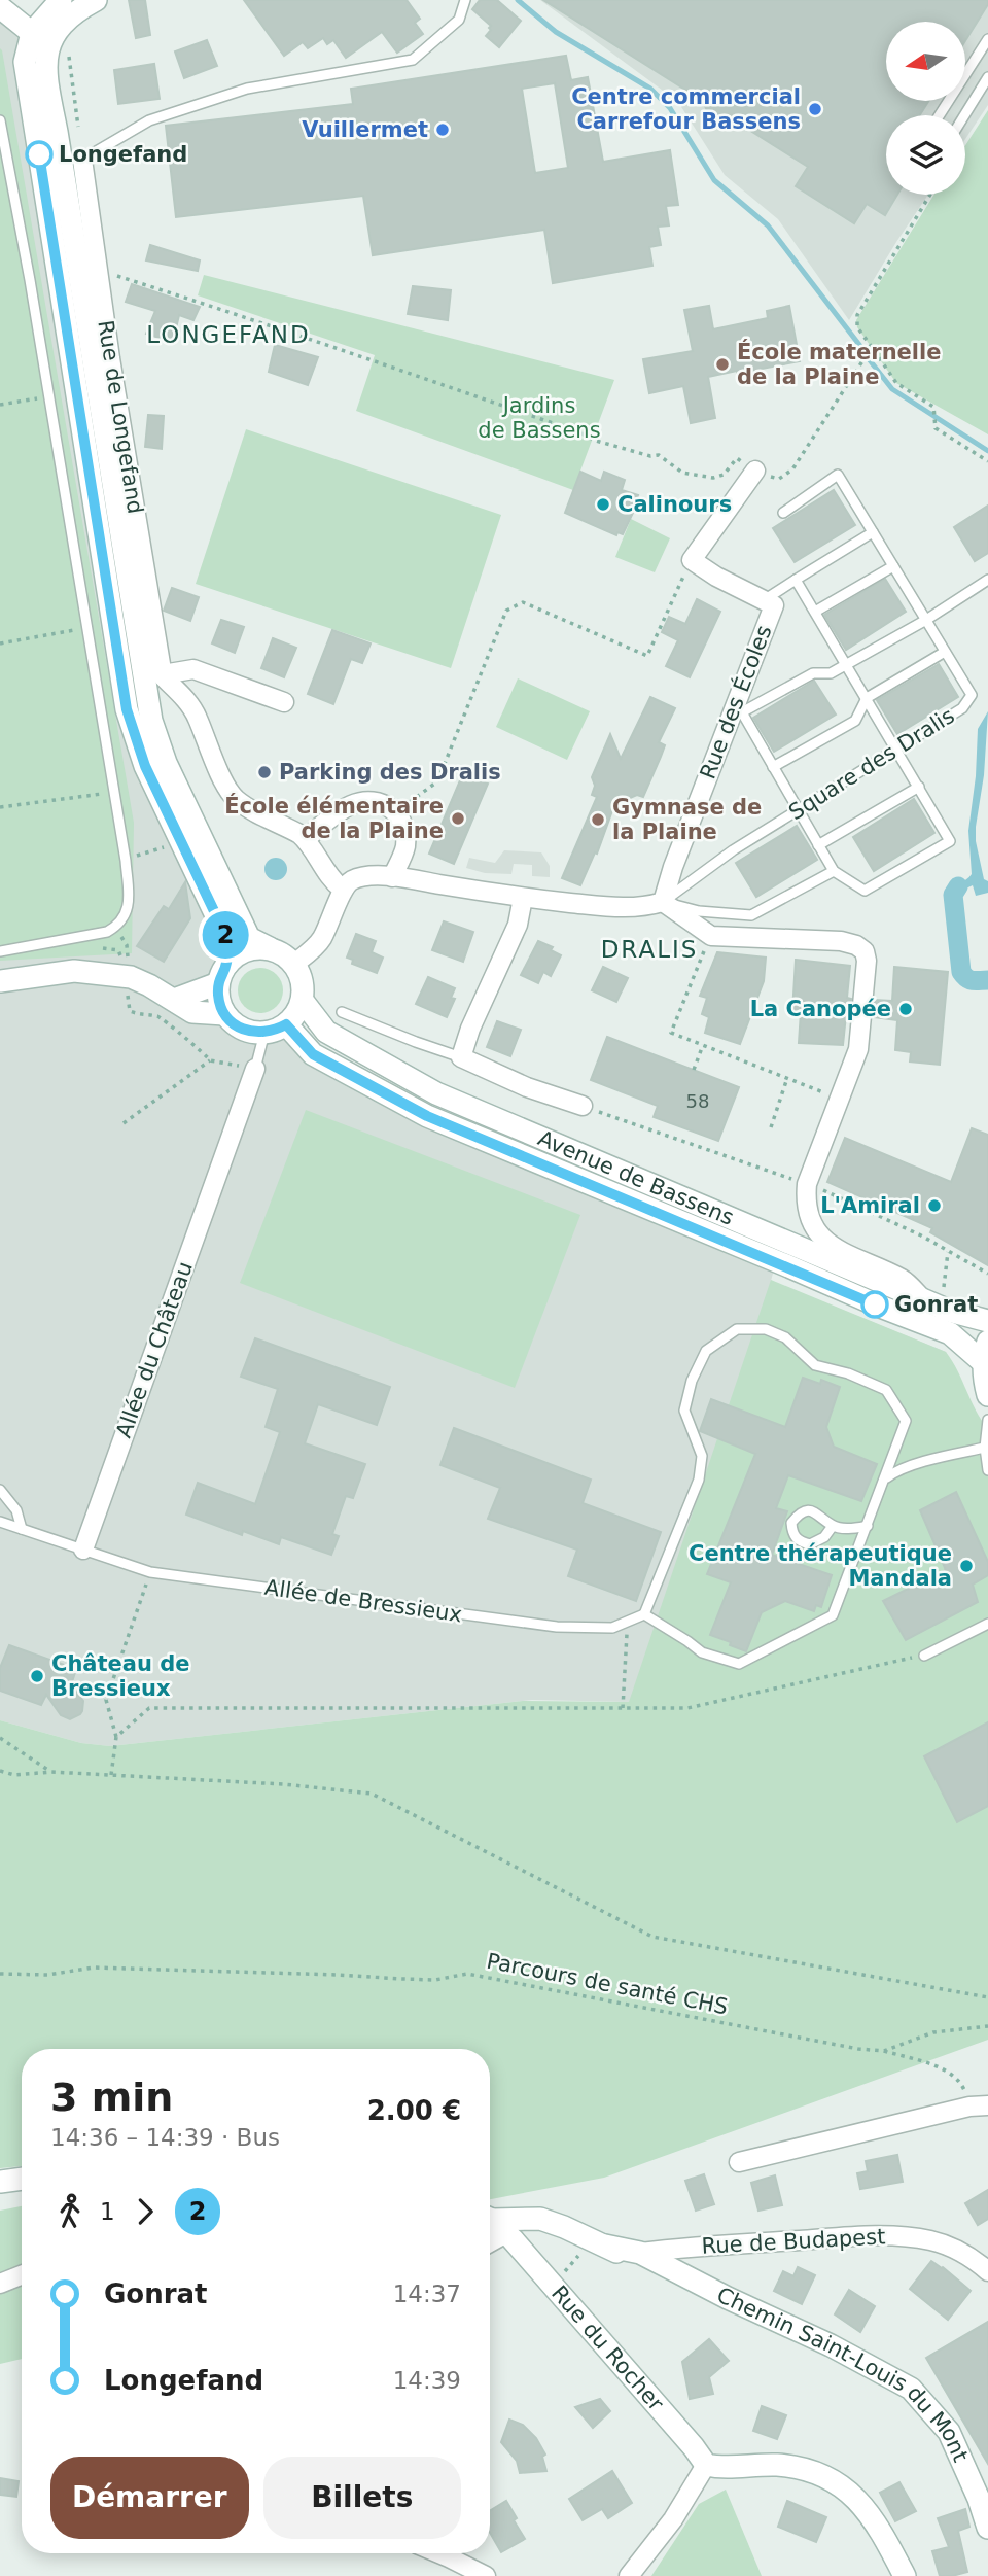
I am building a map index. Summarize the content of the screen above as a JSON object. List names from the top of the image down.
{
  "streets": {
    "main road": ["Avenue de Bassens", "Rue du Rocher", "Chemin Saint-Louis du Mont"],
    "street": [
      "Rue de Longefand",
      "Rue des Écoles",
      "Allée du Château",
      "Rue de Budapest"
    ],
    "lane": ["Square des Dralis", "Allée de Bressieux"],
    "path": ["Parcours de santé CHS"]
  },
  "crossings": [
    ["Rue des Écoles", "Square des Dralis"],
    ["Allée du Château", "Allée de Bressieux"],
    ["Rue de Budapest", "Chemin Saint-Louis du Mont"],
    ["Rue du Rocher", "Chemin Saint-Louis du Mont"]
  ],
  "districts": ["LONGEFAND", "DRALIS"],
  "parks": ["Jardins de Bassens"],
  "places": [
    "Centre commercial Carrefour Bassens",
    "Vuillermet",
    "Longefand",
    "École maternelle de la Plaine",
    "Calinours",
    "Parking des Dralis",
    "École élémentaire de la Plaine",
    "Gymnase de la Plaine",
    "La Canopée",
    "L'Amiral",
    "Gonrat",
    "Centre thérapeutique Mandala",
    "Château de Bressieux"
  ],
  "lines": ["bus line 2"],
  "house_numbers": ["58"],
  "north": "left",
  "page": {
    "on_map": "2",
    "heading": ["3 min", "14:36 – 14:39 · Bus", "2.00 €"],
    "legs": ["1", "2"],
    "list": [
      {
        "name": "Gonrat",
        "value": "14:37"
      },
      {
        "name": "Longefand",
        "value": "14:39"
      }
    ],
    "buttons": ["Démarrer", "Billets"]
  }
}
